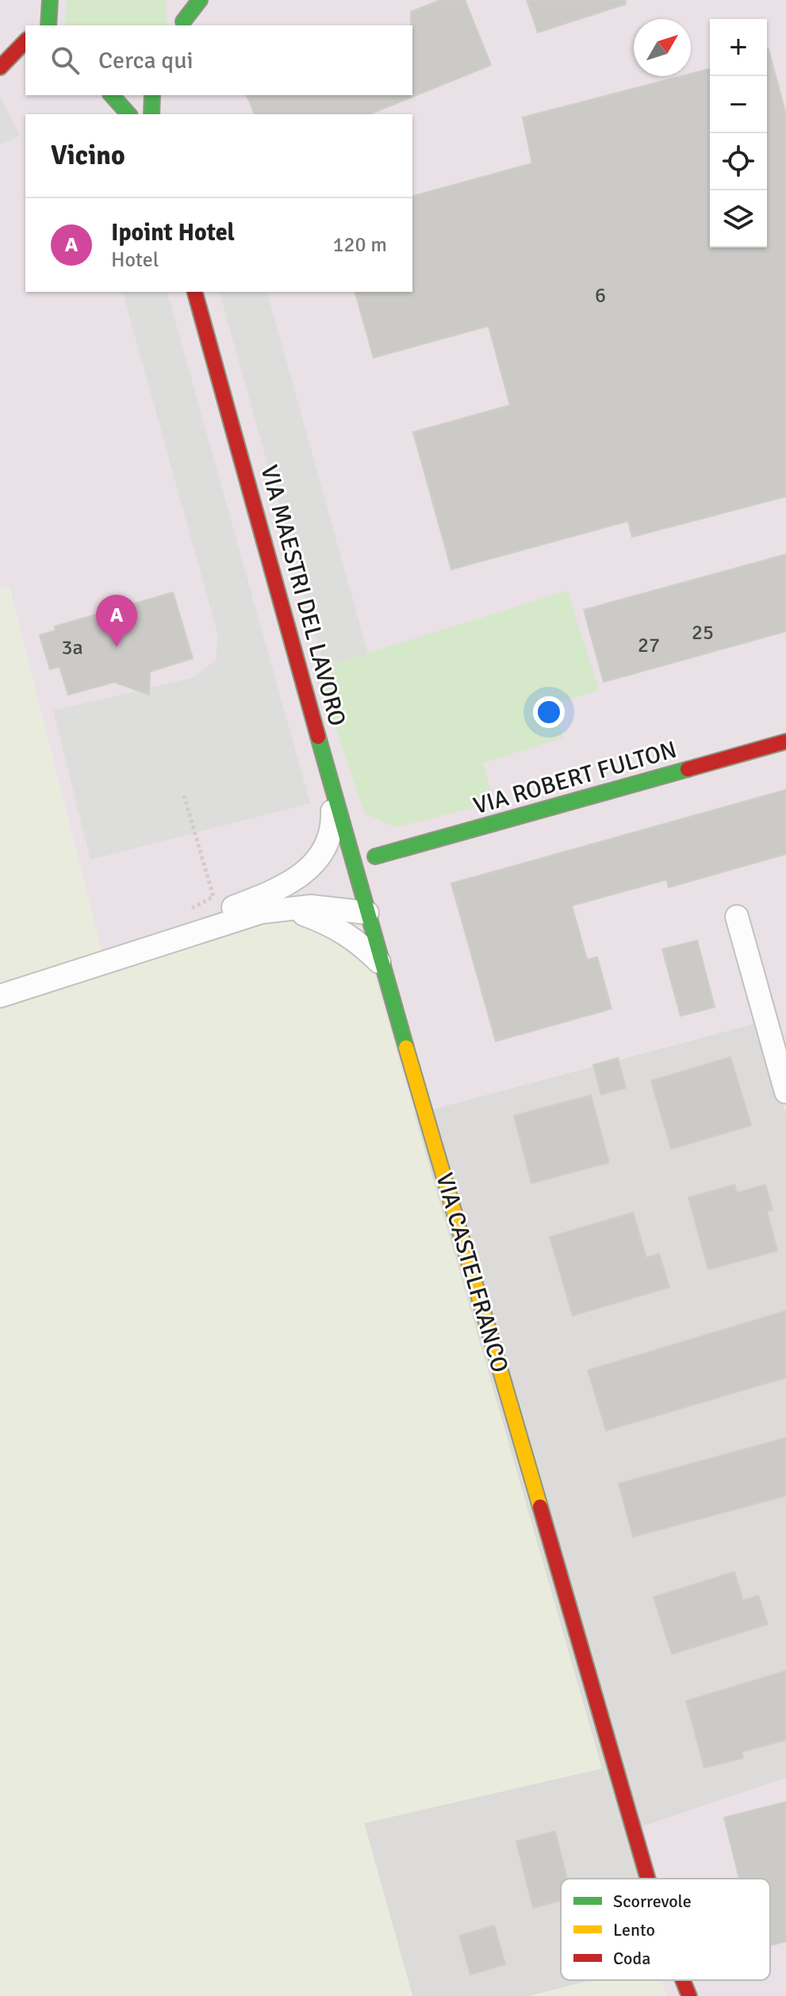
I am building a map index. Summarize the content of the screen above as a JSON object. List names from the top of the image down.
{
  "streets": {
    "street": ["VIA MAESTRI DEL LAVORO", "VIA ROBERT FULTON", "VIA CASTELFRANCO"]
  },
  "crossings": [
    ["VIA MAESTRI DEL LAVORO", "VIA CASTELFRANCO"]
  ],
  "house_numbers": [
    "6",
    "25",
    "27",
    "3a"
  ],
  "legend": ["Scorrevole", "Lento", "Coda"],
  "north": "top right",
  "page": {
    "map_buttons": ["+", "−"],
    "search": "Cerca qui",
    "heading": "Vicino",
    "list": [
      {
        "mark": "A",
        "name": "Ipoint Hotel",
        "note": "Hotel",
        "value": "120 m"
      }
    ],
    "pins": "A"
  }
}
